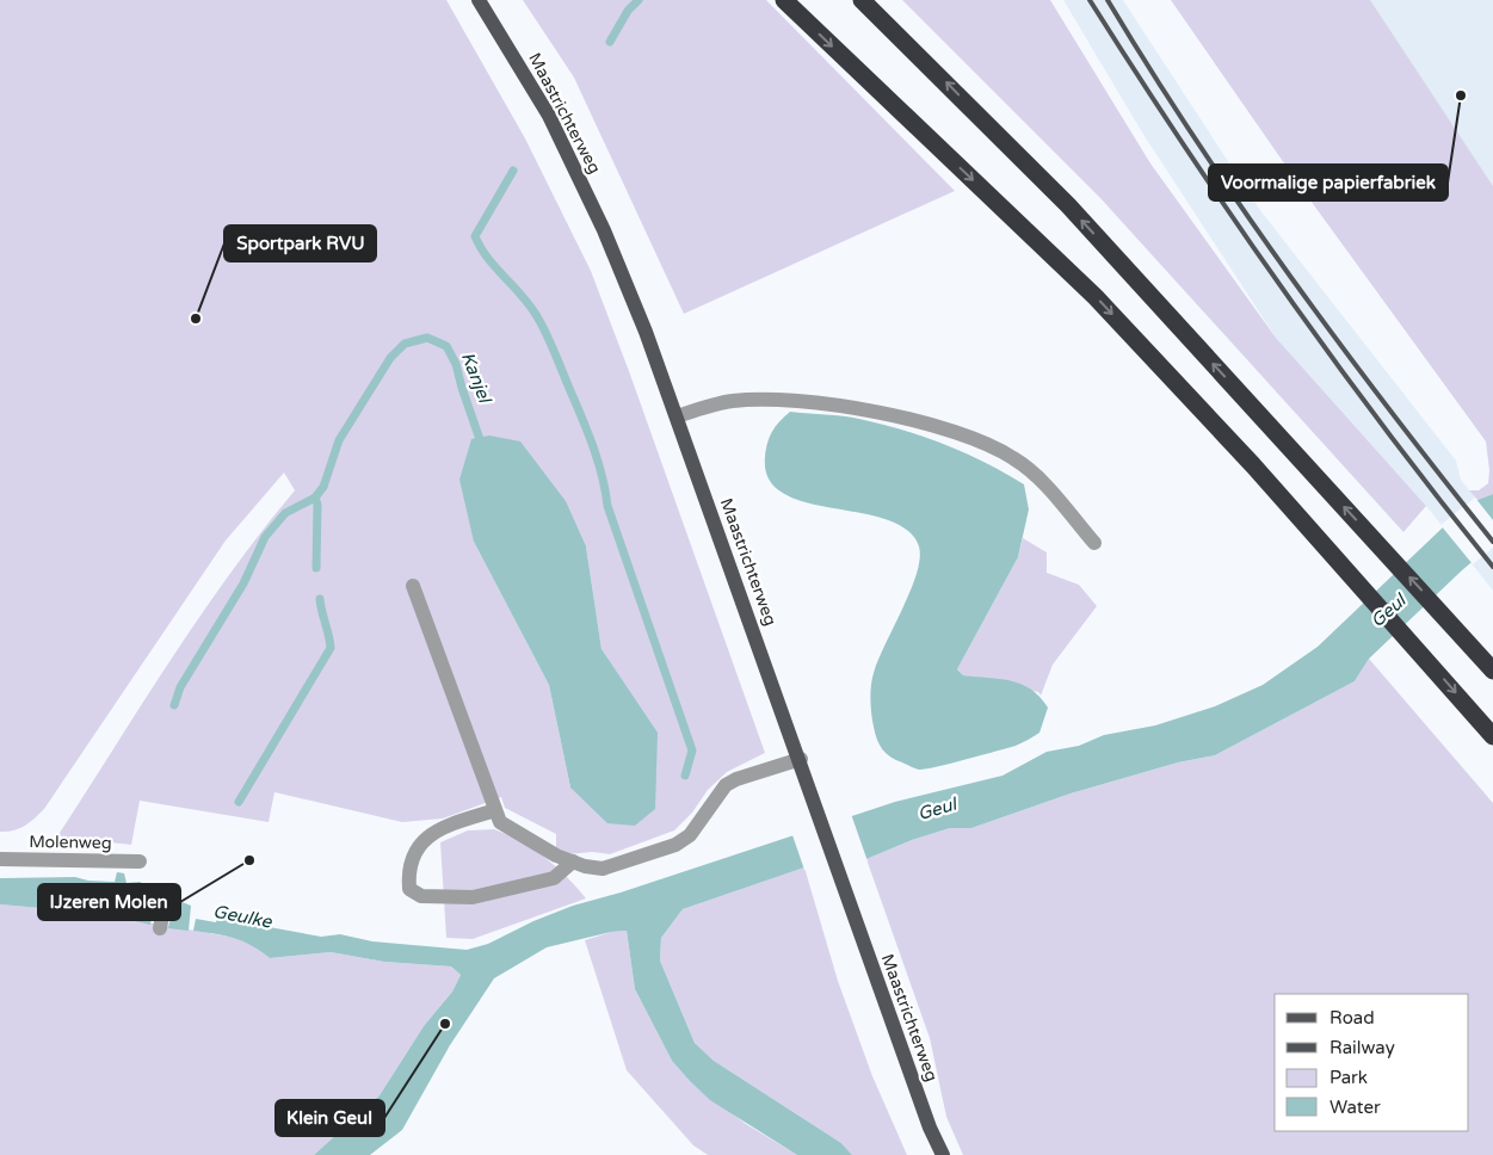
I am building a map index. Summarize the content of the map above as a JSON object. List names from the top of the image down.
{
  "streets": {
    "main road": ["Maastrichterweg"],
    "street": ["Molenweg"]
  },
  "water": ["Kanjel", "Geul", "Geulke"],
  "places": [
    "Voormalige papierfabriek",
    "Sportpark RVU",
    "IJzeren Molen",
    "Klein Geul"
  ],
  "legend": [
    "Road",
    "Railway",
    "Park",
    "Water"
  ]
}
